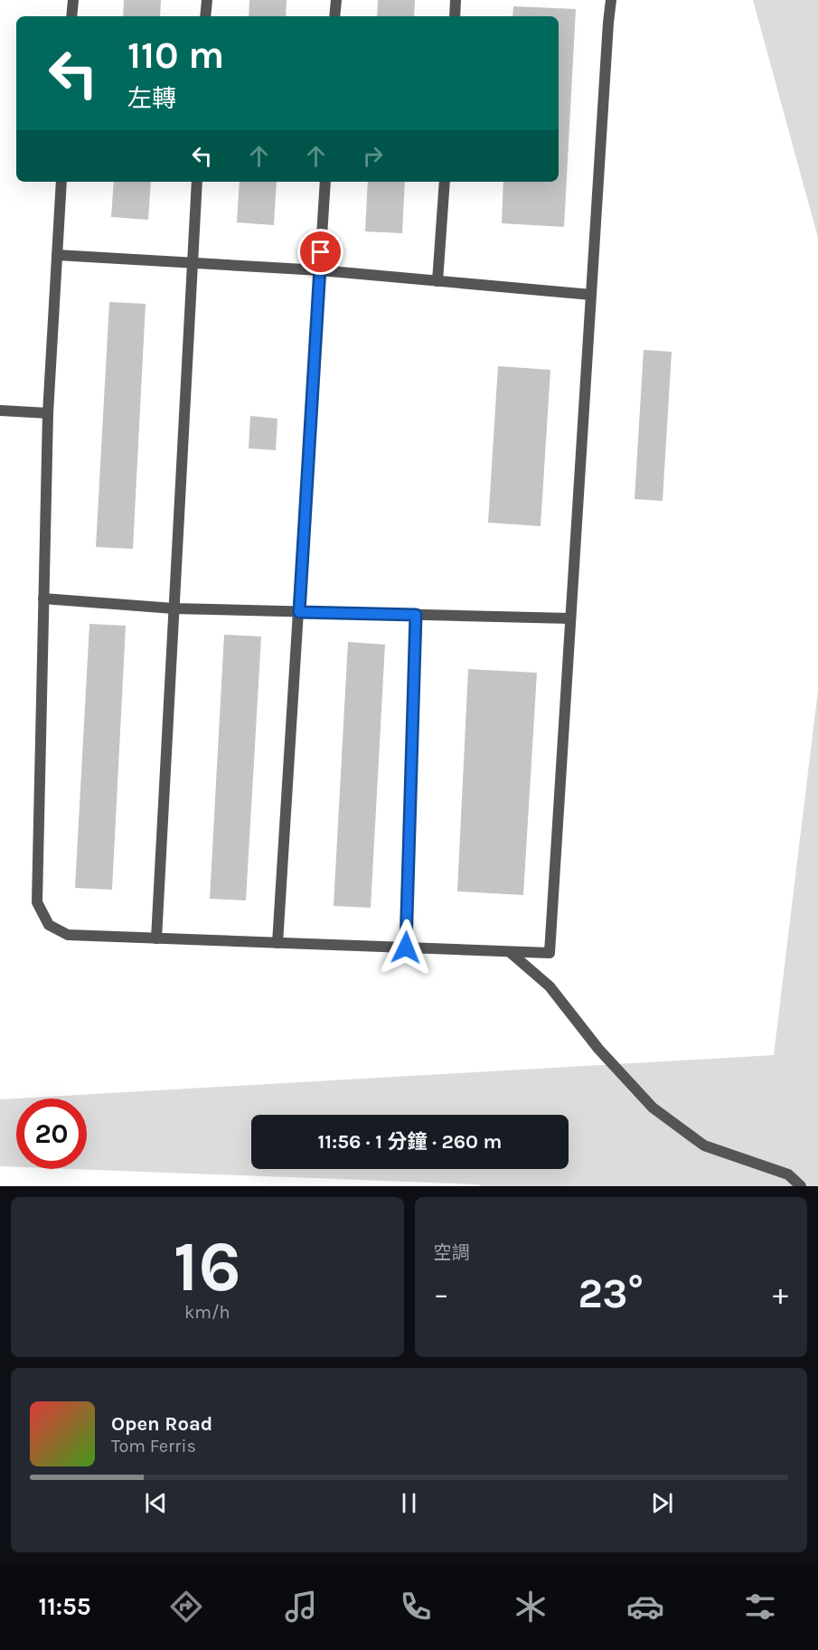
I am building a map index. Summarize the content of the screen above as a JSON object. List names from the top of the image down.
{
  "page": {
    "turn": ["110 m", "左轉"],
    "limit": "20",
    "trip": "11:56 · 1 分鐘 · 260 m",
    "tile": [
      ["16", "km/h"],
      "空調"
    ],
    "heat": ["−", "23°", "+"],
    "song": ["Open Road", "Tom Ferris"],
    "tabs": "11:55"
  }
}
